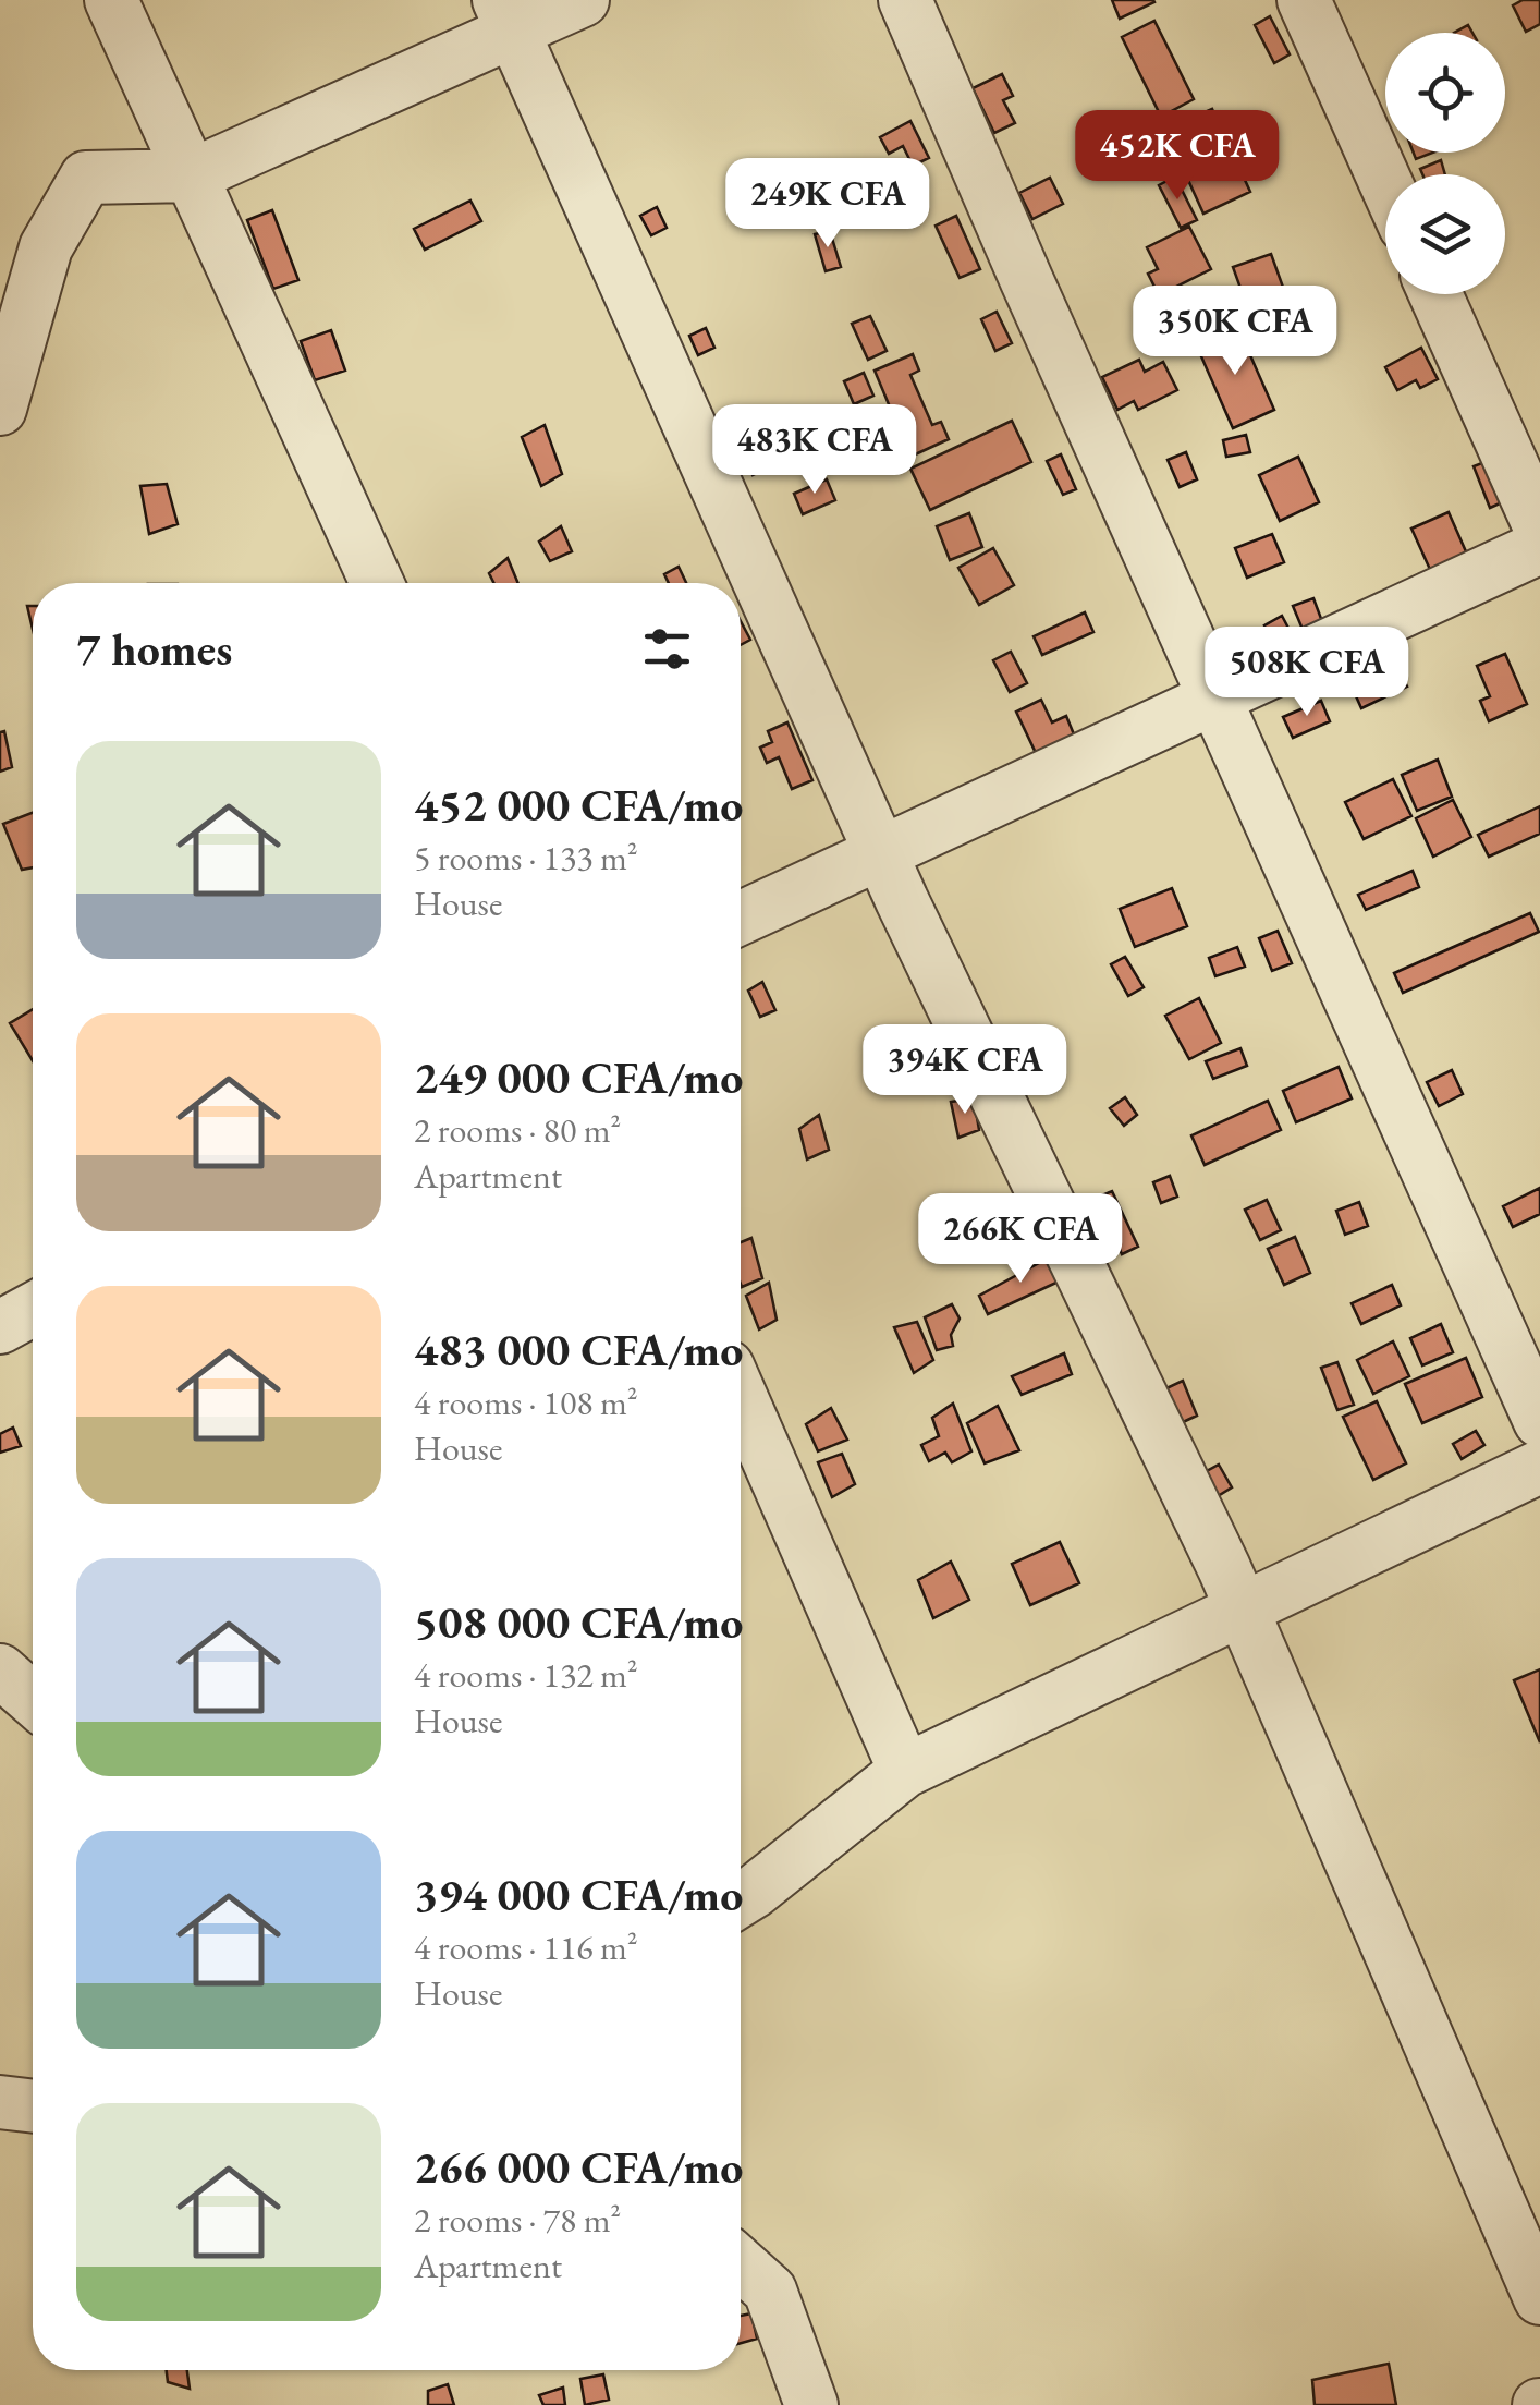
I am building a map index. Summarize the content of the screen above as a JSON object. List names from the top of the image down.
{
  "page": {
    "price": [
      "452K CFA",
      "249K CFA",
      "350K CFA",
      "483K CFA",
      "508K CFA",
      "394K CFA",
      "266K CFA"
    ],
    "heading": "7 homes",
    "list": [
      {
        "name": "452 000 CFA/mo",
        "note": "5 rooms · 133 m² · House"
      },
      {
        "name": "249 000 CFA/mo",
        "note": "2 rooms · 80 m² · Apartment"
      },
      {
        "name": "483 000 CFA/mo",
        "note": "4 rooms · 108 m² · House"
      },
      {
        "name": "508 000 CFA/mo",
        "note": "4 rooms · 132 m² · House"
      },
      {
        "name": "394 000 CFA/mo",
        "note": "4 rooms · 116 m² · House"
      },
      {
        "name": "266 000 CFA/mo",
        "note": "2 rooms · 78 m² · Apartment"
      }
    ]
  }
}
